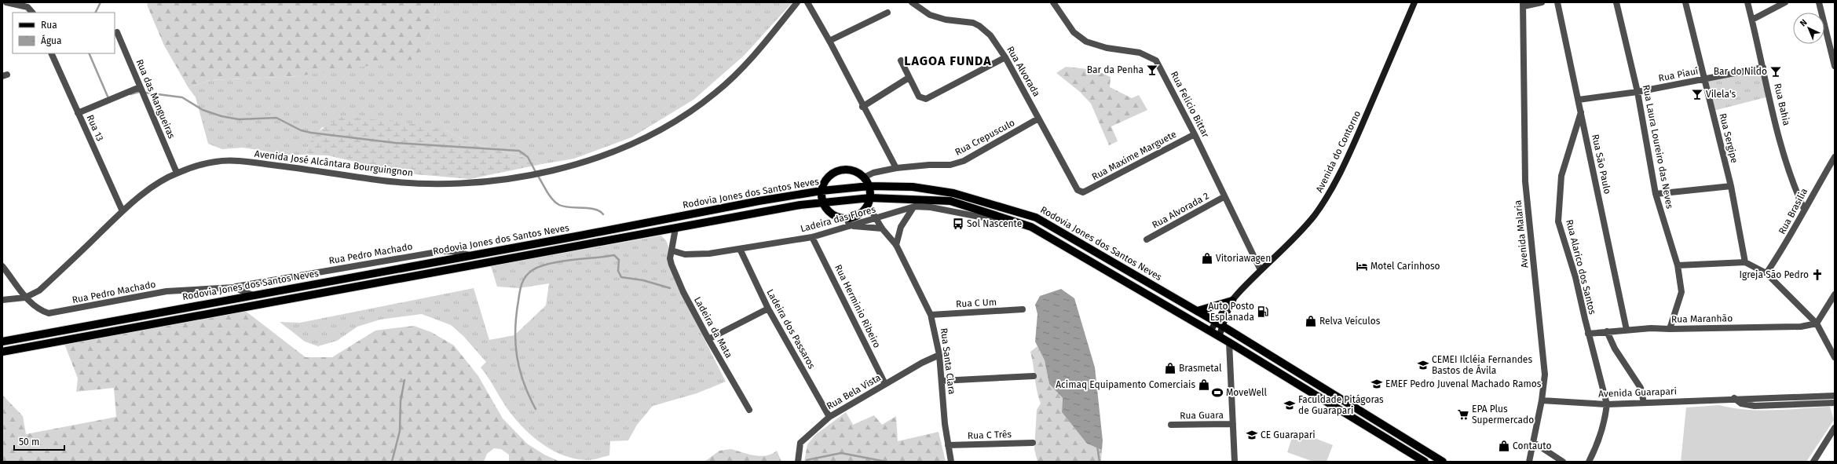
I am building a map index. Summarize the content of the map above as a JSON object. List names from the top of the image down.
{
  "streets": {
    "main road": ["Avenida do Contorno", "Rodovia Jones dos Santos Neves"],
    "street": [
      "Rua Alvorada",
      "Rua Piauí",
      "Rua das Mangueiras",
      "Rua Felicio Bittar",
      "Rua Bahia",
      "Rua 13",
      "Rua Crepusculo",
      "Rua Sergipe",
      "Rua Laura Loureiro das Neves",
      "Rua Maxime Marguete",
      "Avenida José Alcântara Bourguingnon",
      "Rua São Paulo",
      "Rua Alvorada 2",
      "Rua Brasília",
      "Ladeira das Flores",
      "Avenida Malaria",
      "Rua Pedro Machado",
      "Rua Alarico dos Santos",
      "Rua C Um",
      "Rua Herminio Ribeiro",
      "Rua Maranhão",
      "Ladeira da Mata",
      "Ladeira dos Passaros",
      "Rua Santa Clara",
      "Rua Bela Vista",
      "Avenida Guarapari",
      "Rua Guara",
      "Rua C Três"
    ]
  },
  "crossings": [
    ["Rua Alvorada", "Rua Crepusculo"],
    ["Rua Alvorada", "Rua Maxime Marguete"],
    ["Rua Piauí", "Rua Bahia"],
    ["Rua Piauí", "Rua Sergipe"],
    ["Rua Piauí", "Rua Laura Loureiro das Neves"],
    ["Rua Piauí", "Rua São Paulo"],
    ["Rua das Mangueiras", "Avenida José Alcântara Bourguingnon"],
    ["Rua Felicio Bittar", "Avenida do Contorno"],
    ["Rua Felicio Bittar", "Rua Maxime Marguete"],
    ["Rua Felicio Bittar", "Rua Alvorada 2"],
    ["Rua Bahia", "Rua Brasília"],
    ["Rua 13", "Avenida José Alcântara Bourguingnon"],
    ["Rua Laura Loureiro das Neves", "Rua Maranhão"],
    ["Avenida do Contorno", "Rodovia Jones dos Santos Neves"],
    ["Avenida José Alcântara Bourguingnon", "Rua Pedro Machado"],
    ["Rua São Paulo", "Rua Alarico dos Santos"],
    ["Rua São Paulo", "Rua Maranhão"],
    ["Rodovia Jones dos Santos Neves", "Ladeira das Flores"],
    ["Rodovia Jones dos Santos Neves", "Rua Pedro Machado"],
    ["Rodovia Jones dos Santos Neves", "Rua Santa Clara"],
    ["Ladeira das Flores", "Rua Herminio Ribeiro"],
    ["Ladeira das Flores", "Ladeira da Mata"],
    ["Ladeira das Flores", "Ladeira dos Passaros"],
    ["Ladeira das Flores", "Rua Santa Clara"],
    ["Avenida Malaria", "Avenida Guarapari"],
    ["Rua Alarico dos Santos", "Rua Maranhão"],
    ["Rua Alarico dos Santos", "Avenida Guarapari"],
    ["Rua C Um", "Rua Santa Clara"],
    ["Rua Herminio Ribeiro", "Rua Bela Vista"],
    ["Ladeira dos Passaros", "Rua Bela Vista"],
    ["Rua Santa Clara", "Rua Bela Vista"],
    ["Rua Santa Clara", "Rua C Três"]
  ],
  "districts": ["LAGOA FUNDA"],
  "places": {
    "bar": ["Bar da Penha", "Bar do Nildo", "Vilela's"],
    "bus stop": ["Sol Nascente"],
    "shop": [
      "Vitoriawagen",
      "Relva Veículos",
      "Brasmetal",
      "Acimaq Equipamento Comerciais",
      "Contauto"
    ],
    "hotel": ["Motel Carinhoso"],
    "church": ["Igreja São Pedro"],
    "fuel station": ["Auto Posto Esplanada"],
    "school or university": [
      "CEMEI Ilcléia Fernandes Bastos de Ávila",
      "EMEF Pedro Juvenal Machado Ramos",
      "Faculdade Pitágoras de Guarapari",
      "CE Guarapari"
    ],
    "sports": ["MoveWell"],
    "supermarket": ["EPA Plus Supermercado"]
  },
  "legend": ["Rua", "Água"],
  "scale_bar": "50 m",
  "north": "top left"
}
